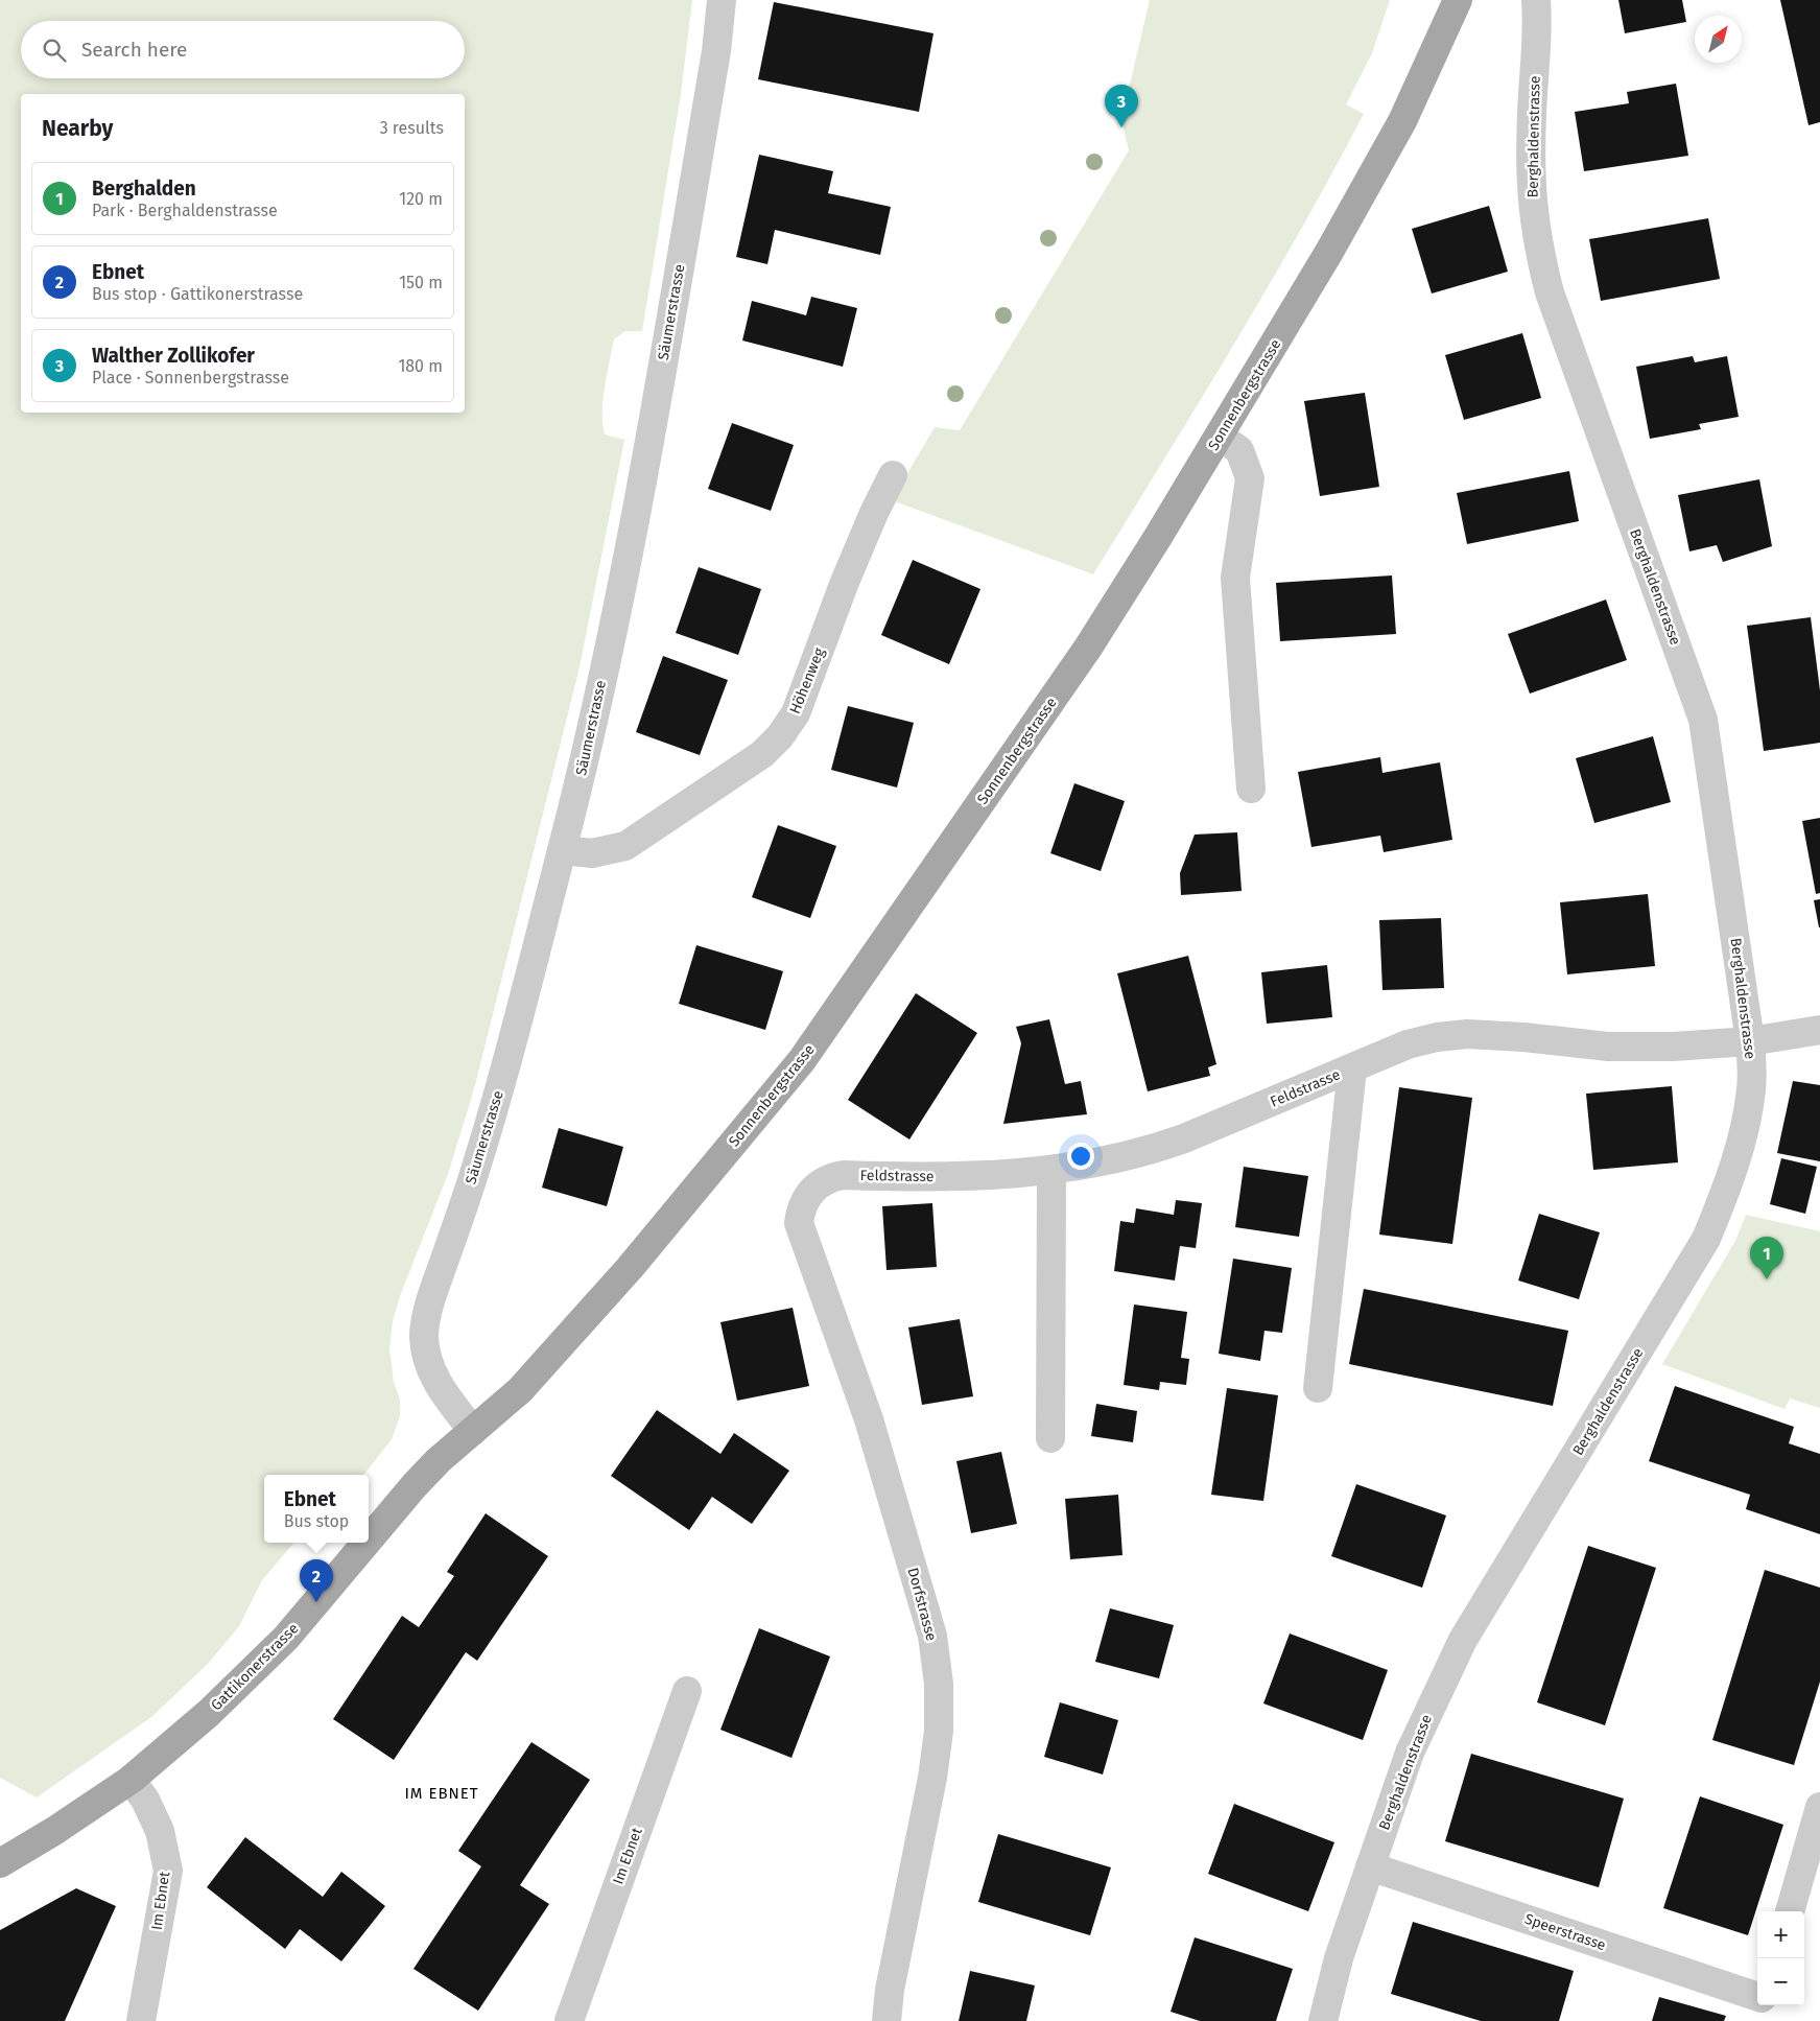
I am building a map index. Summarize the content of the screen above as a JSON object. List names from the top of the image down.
{
  "streets": {
    "main road": ["Sonnenbergstrasse", "Gattikonerstrasse"],
    "street": [
      "Berghaldenstrasse",
      "Säumerstrasse",
      "Höhenweg",
      "Feldstrasse",
      "Dorfstrasse",
      "Im Ebnet",
      "Speerstrasse"
    ]
  },
  "crossings": [
    ["Berghaldenstrasse", "Feldstrasse"],
    ["Berghaldenstrasse", "Speerstrasse"],
    ["Säumerstrasse", "Sonnenbergstrasse"],
    ["Säumerstrasse", "Höhenweg"],
    ["Säumerstrasse", "Gattikonerstrasse"],
    ["Sonnenbergstrasse", "Gattikonerstrasse"],
    ["Feldstrasse", "Dorfstrasse"],
    ["Gattikonerstrasse", "Im Ebnet"]
  ],
  "districts": ["IM EBNET"],
  "north": "top right",
  "page": {
    "search": "Search here",
    "pins": ["3", "1", "2"],
    "heading": ["Nearby", "3 results"],
    "list": [
      {
        "mark": "1",
        "name": "Berghalden",
        "note": "Park · Berghaldenstrasse",
        "value": "120 m"
      },
      {
        "mark": "2",
        "name": "Ebnet",
        "note": "Bus stop · Gattikonerstrasse",
        "value": "150 m"
      },
      {
        "mark": "3",
        "name": "Walther Zollikofer",
        "note": "Place · Sonnenbergstrasse",
        "value": "180 m"
      }
    ],
    "popup": ["Ebnet", "Bus stop"],
    "map_buttons": ["+", "−"]
  }
}
